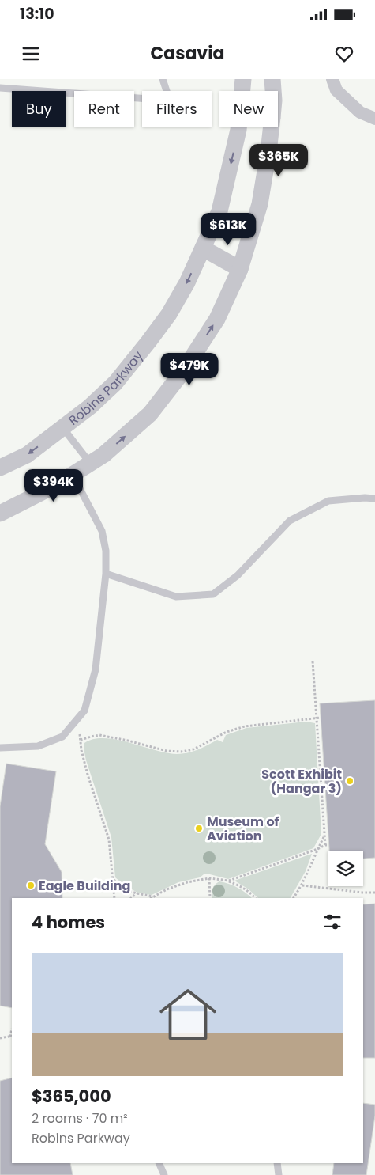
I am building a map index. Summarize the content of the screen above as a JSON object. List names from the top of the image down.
{
  "streets": {
    "street": ["Robins Parkway"]
  },
  "places": ["Scott Exhibit (Hangar 3)", "Museum of Aviation", "Eagle Building"],
  "page": {
    "status": "13:10",
    "header": "Casavia",
    "chip": [
      "Buy",
      "Rent",
      "Filters",
      "New"
    ],
    "price": [
      "$365K",
      "$613K",
      "$479K",
      "$394K"
    ],
    "heading": "4 homes",
    "list": [
      {
        "name": "$365,000",
        "note": "2 rooms · 70 m² · Robins Parkway"
      }
    ]
  }
}
